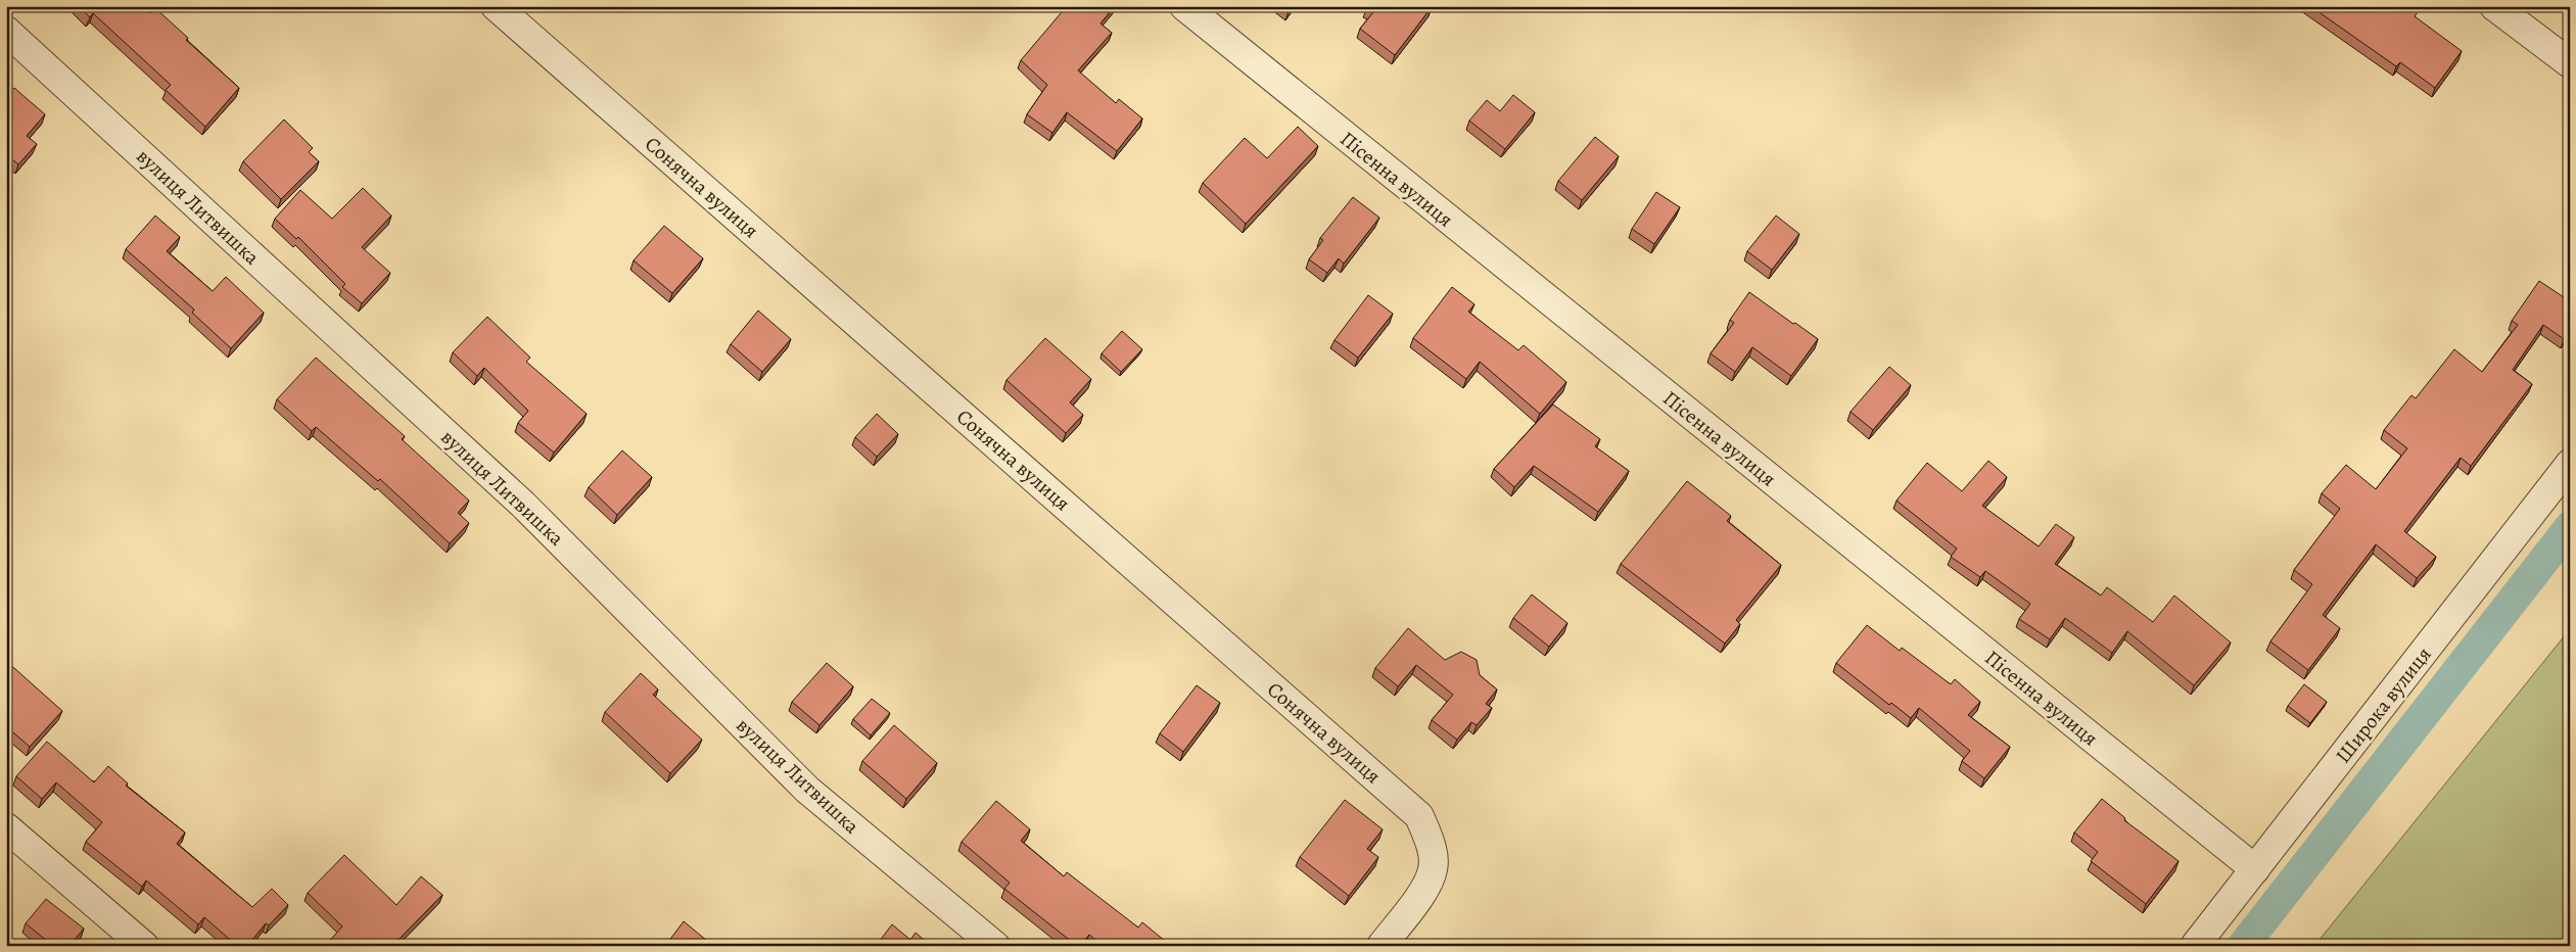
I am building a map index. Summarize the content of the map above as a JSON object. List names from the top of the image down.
{
  "streets": {
    "street": [
      "Пісенна вулиця",
      "Сонячна вулиця",
      "вулиця Литвишка",
      "Широка вулиця"
    ]
  },
  "crossings": [
    ["Пісенна вулиця", "Широка вулиця"]
  ]
}
